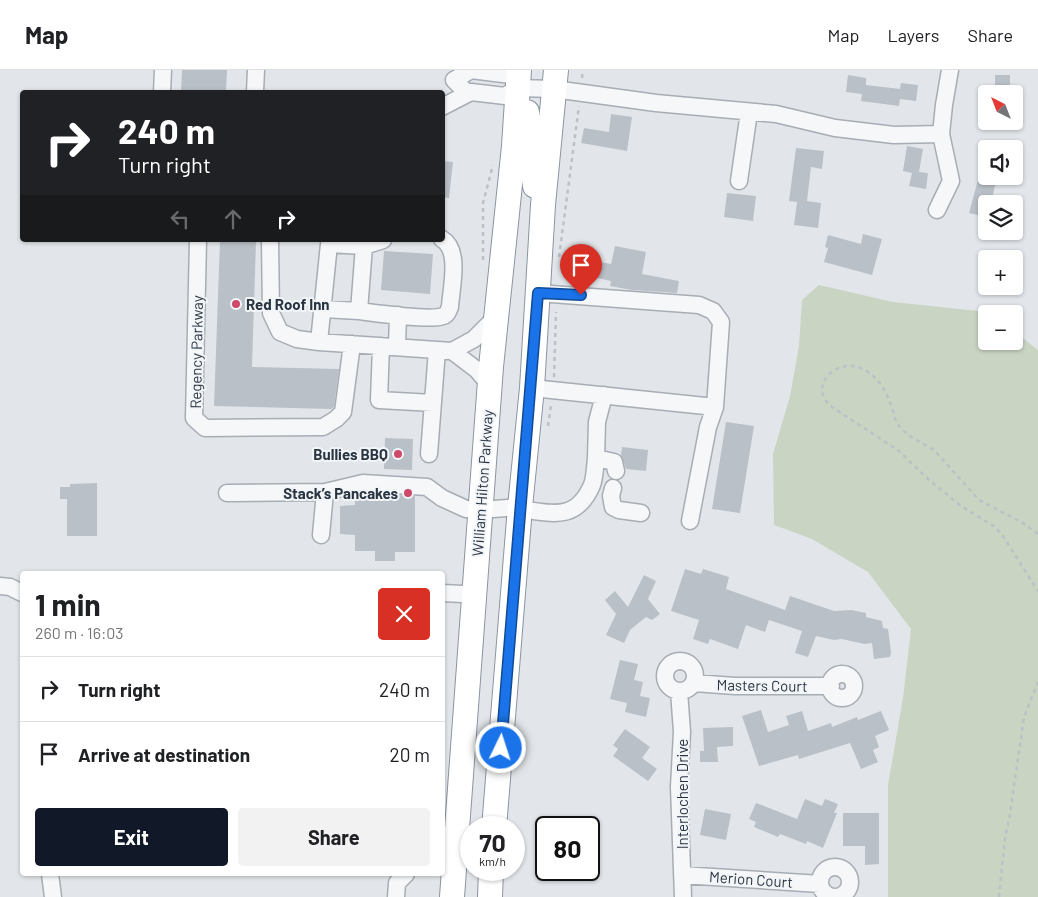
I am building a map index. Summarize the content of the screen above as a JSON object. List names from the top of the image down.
{
  "streets": {
    "highway": ["William Hilton Parkway"],
    "street": [
      "Regency Parkway",
      "Masters Court",
      "Interlochen Drive",
      "Merion Court"
    ]
  },
  "crossings": [
    ["Masters Court", "Interlochen Drive"],
    ["Interlochen Drive", "Merion Court"]
  ],
  "places": ["Red Roof Inn", "Bullies BBQ", "Stack’s Pancakes"],
  "north": "top left",
  "page": {
    "header": "Map",
    "nav": ["Map", "Layers", "Share"],
    "map_buttons": ["+", "−"],
    "turn": ["240 m", "Turn right"],
    "heading": ["1 min", "260 m · 16:03"],
    "list": [
      {
        "name": "Turn right",
        "value": "240 m"
      },
      {
        "name": "Arrive at destination",
        "value": "20 m"
      }
    ],
    "buttons": ["Exit", "Share"],
    "speed": "70 km/h",
    "limit": "80"
  }
}
